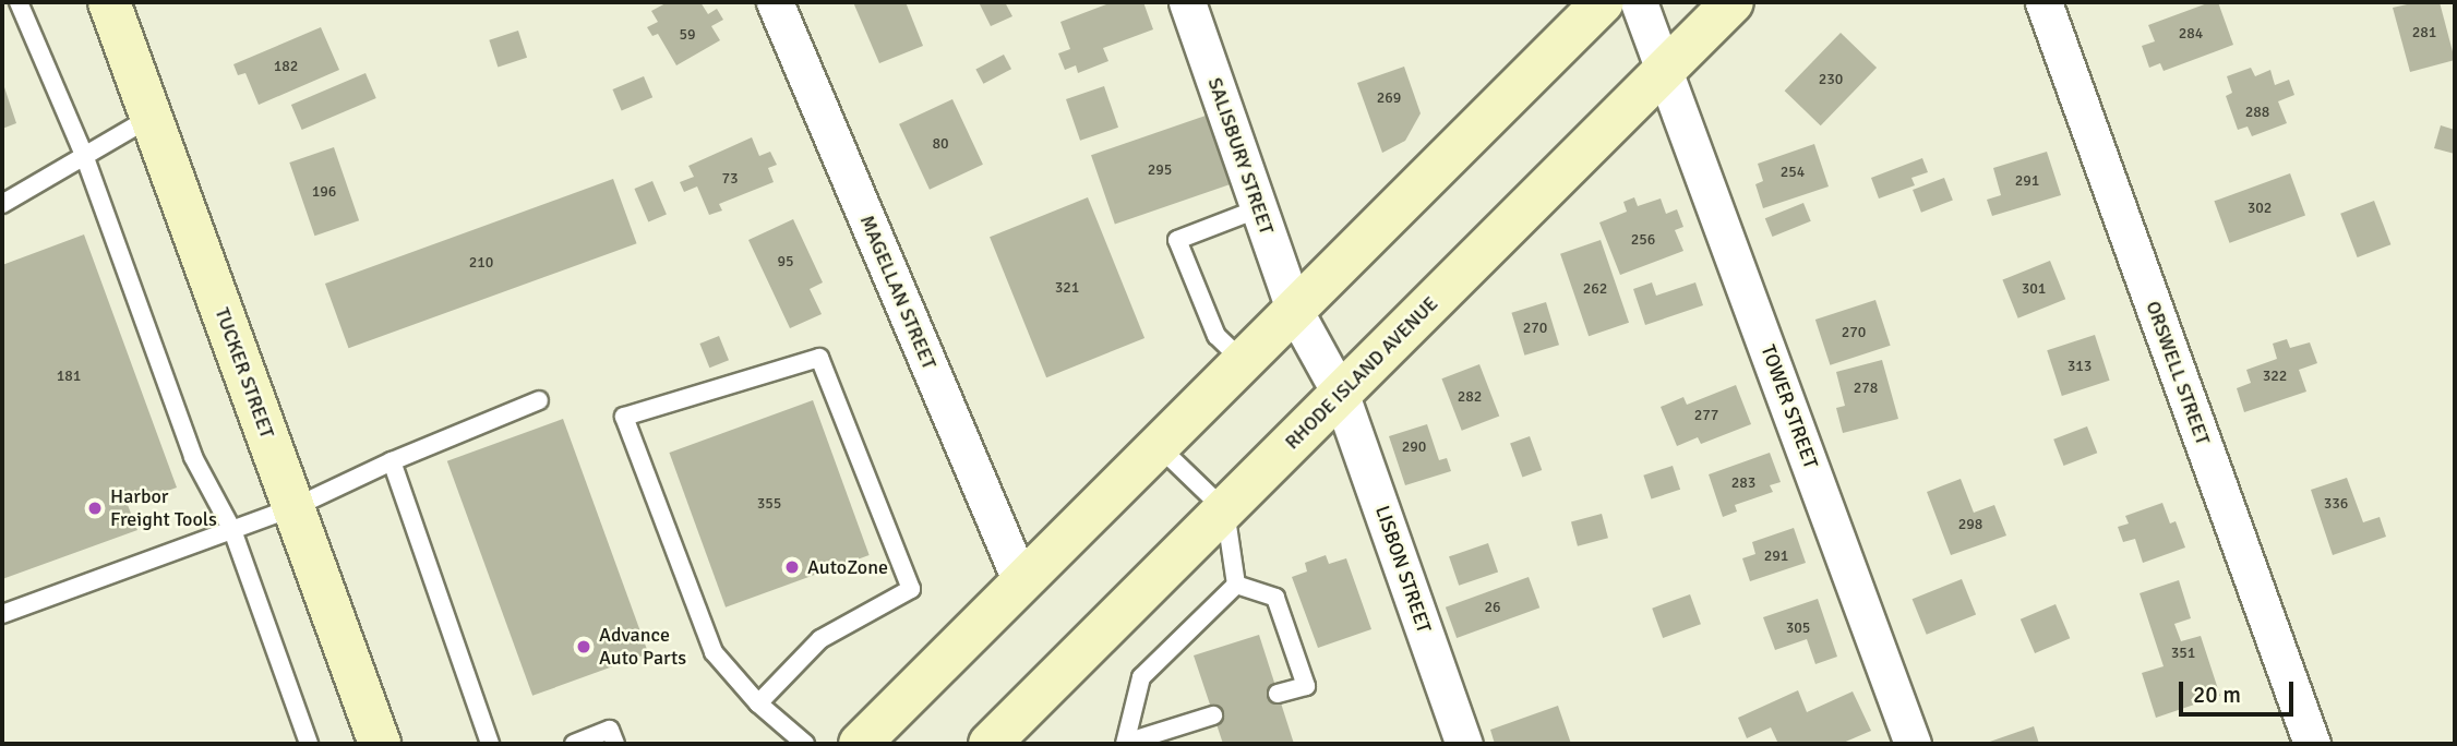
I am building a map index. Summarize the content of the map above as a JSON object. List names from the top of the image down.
{
  "streets": {
    "main road": ["TUCKER STREET", "RHODE ISLAND AVENUE"],
    "street": [
      "SALISBURY STREET",
      "MAGELLAN STREET",
      "ORSWELL STREET",
      "TOWER STREET",
      "LISBON STREET"
    ]
  },
  "crossings": [
    ["SALISBURY STREET", "RHODE ISLAND AVENUE"],
    ["SALISBURY STREET", "LISBON STREET"],
    ["RHODE ISLAND AVENUE", "TOWER STREET"],
    ["RHODE ISLAND AVENUE", "LISBON STREET"]
  ],
  "places": ["Harbor Freight Tools", "AutoZone", "Advance Auto Parts"],
  "house_numbers": [
    "281",
    "284",
    "59",
    "182",
    "230",
    "269",
    "288",
    "80",
    "295",
    "254",
    "73",
    "291",
    "196",
    "302",
    "256",
    "95",
    "210",
    "321",
    "262",
    "301",
    "270",
    "270",
    "313",
    "181",
    "322",
    "278",
    "282",
    "277",
    "290",
    "283",
    "355",
    "336",
    "298",
    "291",
    "26",
    "305",
    "351"
  ],
  "scale_bar": "20 m"
}
